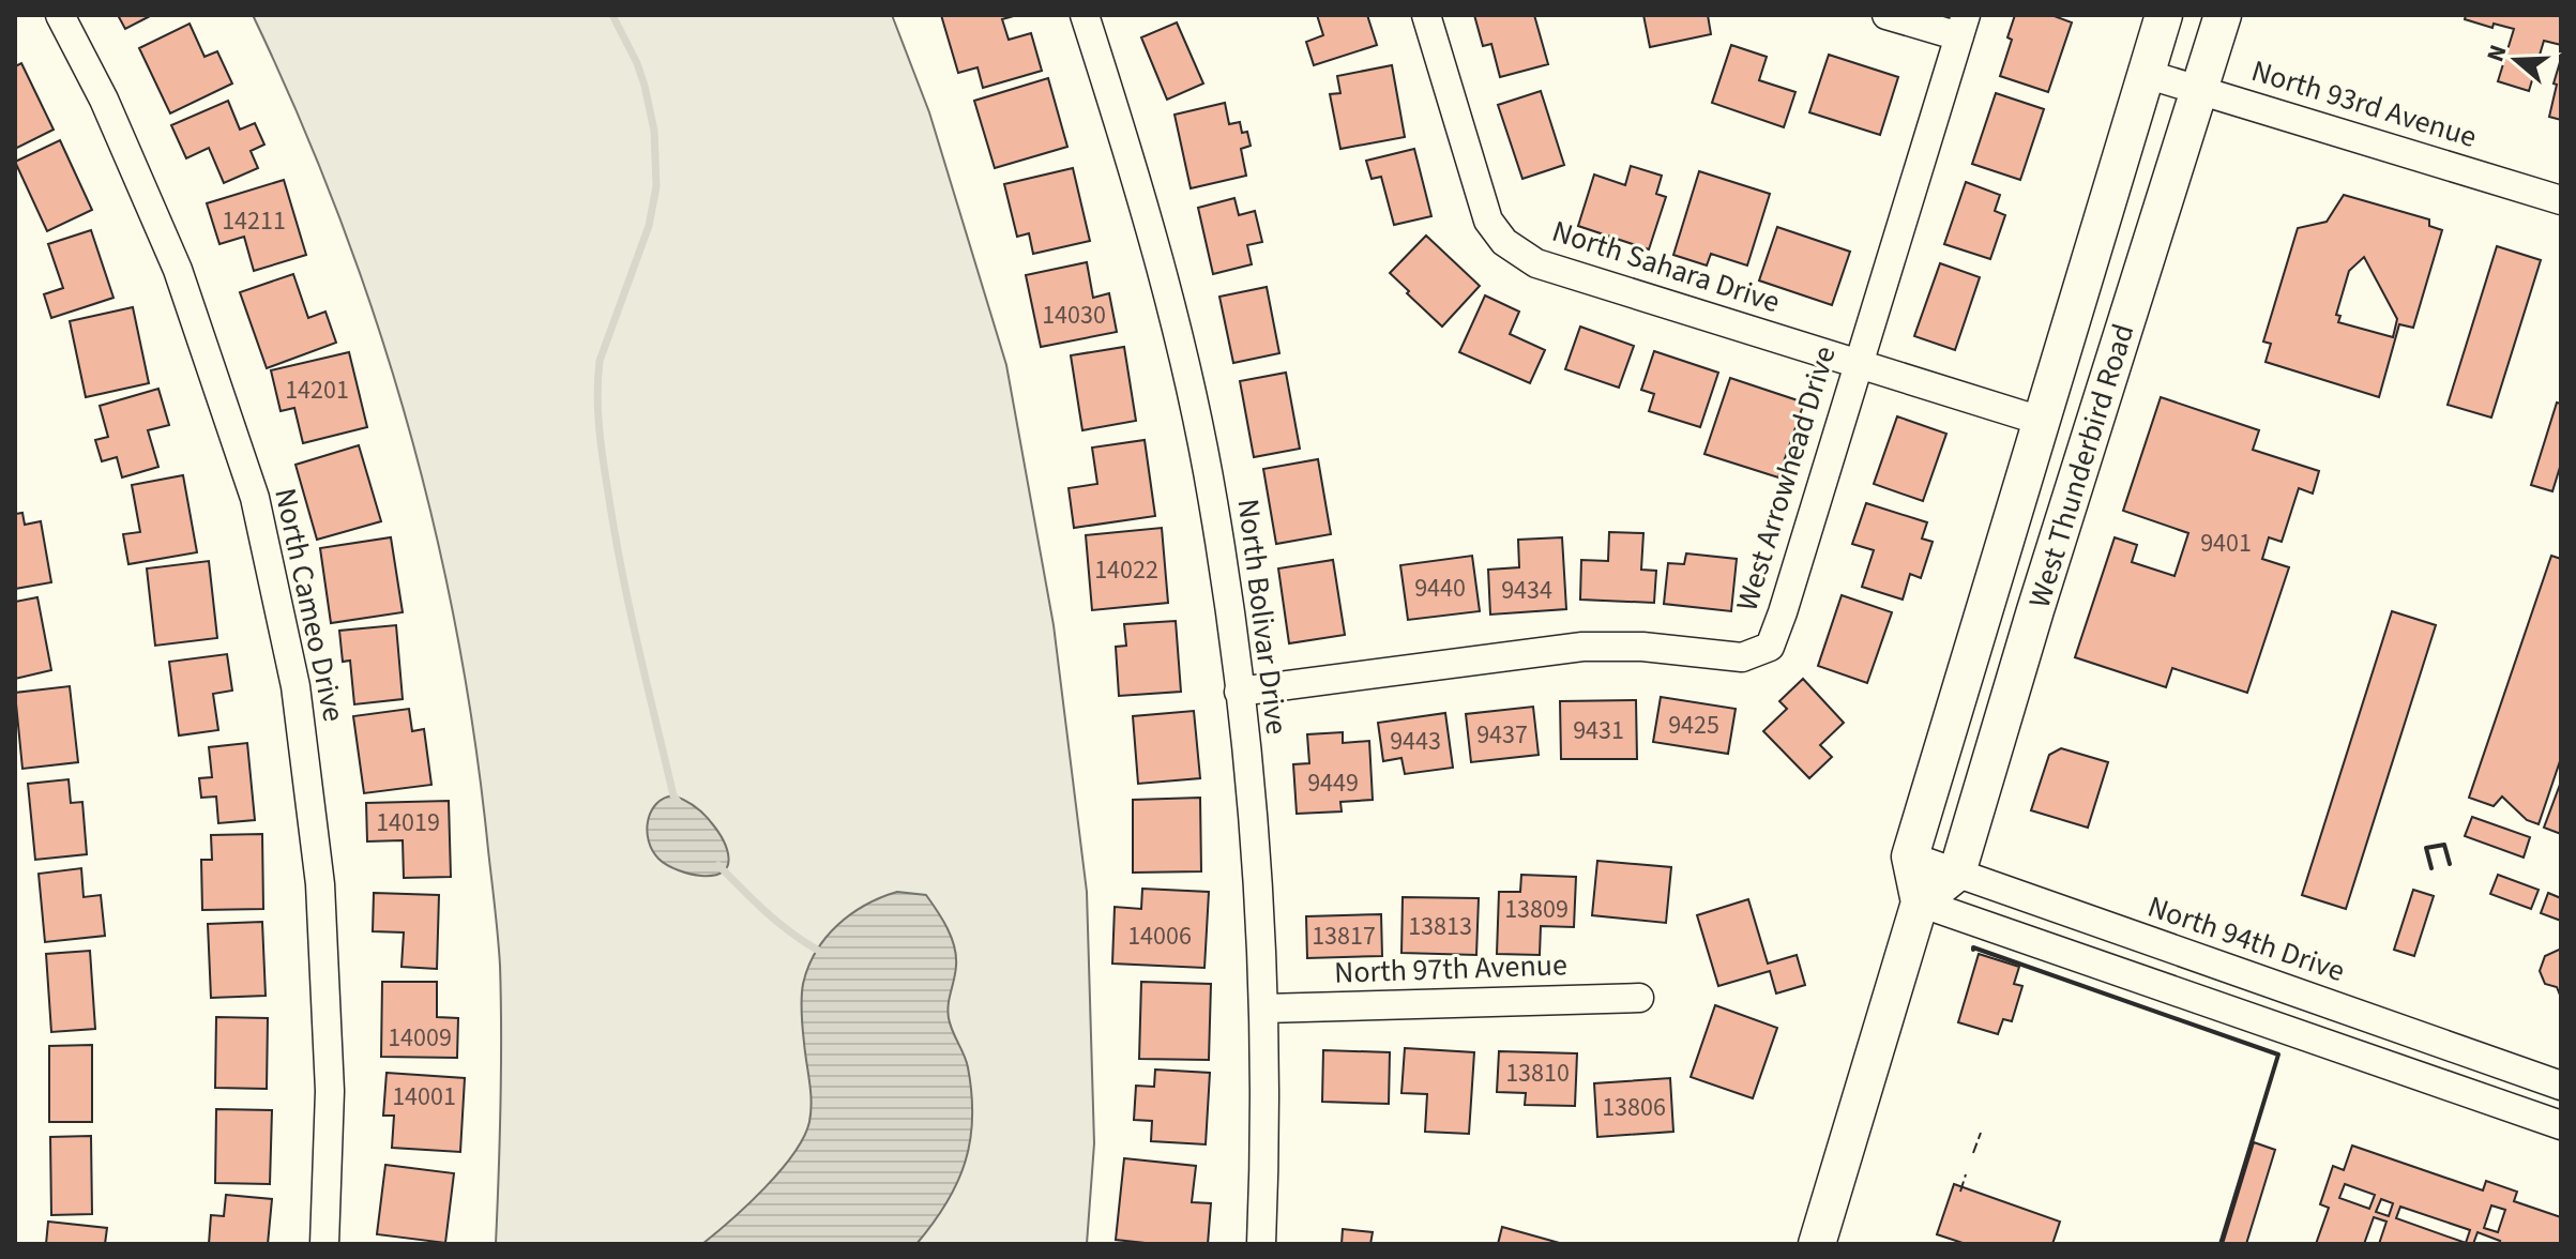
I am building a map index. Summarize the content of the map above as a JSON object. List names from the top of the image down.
{
  "streets": {
    "main road": ["West Thunderbird Road"],
    "street": [
      "North 93rd Avenue",
      "North Sahara Drive",
      "West Arrowhead Drive",
      "North Cameo Drive",
      "North Bolivar Drive",
      "North 94th Drive",
      "North 97th Avenue"
    ]
  },
  "crossings": [
    ["North 93rd Avenue", "West Thunderbird Road"],
    ["North Sahara Drive", "West Thunderbird Road"],
    ["North Sahara Drive", "West Arrowhead Drive"],
    ["West Thunderbird Road", "North 94th Drive"],
    ["West Arrowhead Drive", "North Bolivar Drive"],
    ["North Bolivar Drive", "North 97th Avenue"]
  ],
  "house_numbers": [
    "14211",
    "14030",
    "14201",
    "9401",
    "14022",
    "9440",
    "9434",
    "9425",
    "9431",
    "9437",
    "9443",
    "9449",
    "14019",
    "13809",
    "13813",
    "14006",
    "13817",
    "14009",
    "13810",
    "14001",
    "13806"
  ],
  "north": "left"
}
